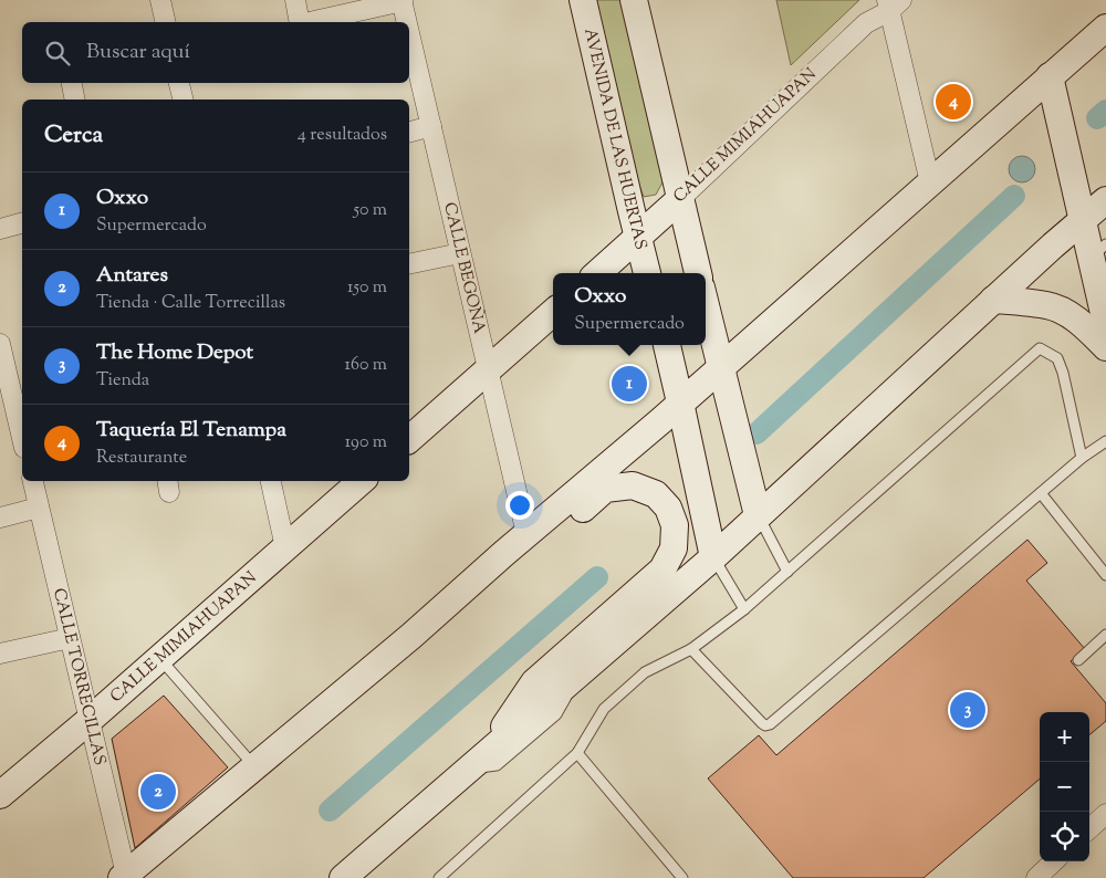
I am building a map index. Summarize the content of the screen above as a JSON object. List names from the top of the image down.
{
  "streets": {
    "main road": ["CALLE MIMIAHUAPAN", "AVENIDA DE LAS HUERTAS"],
    "street": ["CALLE BEGOÑA", "CALLE TORRECILLAS"]
  },
  "crossings": [
    ["CALLE MIMIAHUAPAN", "AVENIDA DE LAS HUERTAS"],
    ["CALLE MIMIAHUAPAN", "CALLE TORRECILLAS"]
  ],
  "page": {
    "search": "Buscar aquí",
    "pins": [
      "4",
      "1",
      "3",
      "2"
    ],
    "heading": ["Cerca", "4 resultados"],
    "list": [
      {
        "mark": "1",
        "name": "Oxxo",
        "note": "Supermercado",
        "value": "50 m"
      },
      {
        "mark": "2",
        "name": "Antares",
        "note": "Tienda · Calle Torrecillas",
        "value": "150 m"
      },
      {
        "mark": "3",
        "name": "The Home Depot",
        "note": "Tienda",
        "value": "160 m"
      },
      {
        "mark": "4",
        "name": "Taquería El Tenampa",
        "note": "Restaurante",
        "value": "190 m"
      }
    ],
    "popup": ["Oxxo", "Supermercado"],
    "map_buttons": ["+", "−"]
  }
}
